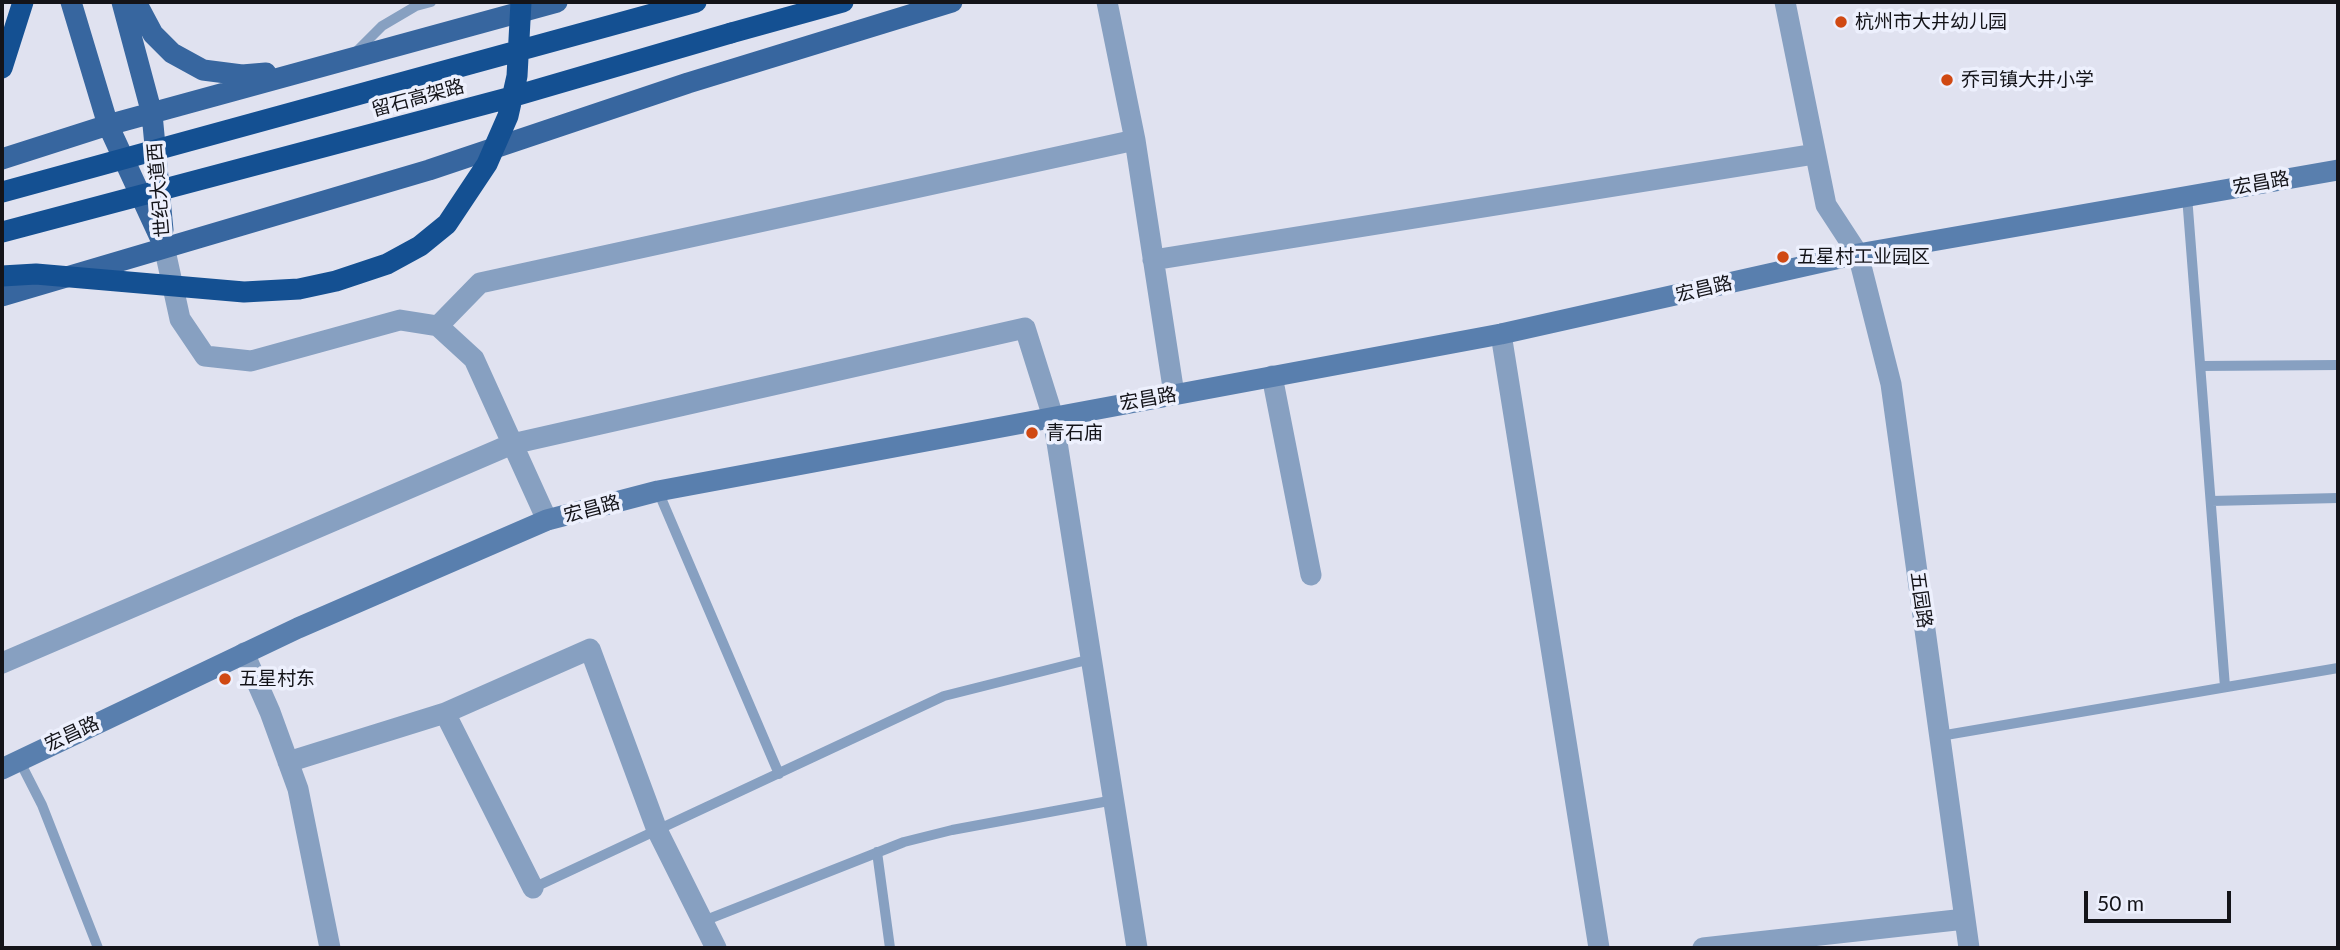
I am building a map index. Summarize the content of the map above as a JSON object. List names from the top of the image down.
{
  "streets": {
    "highway": ["留石高架路"],
    "main road": ["世纪大道西"],
    "street": ["宏昌路", "五园路"]
  },
  "crossings": [
    ["宏昌路", "五园路"]
  ],
  "places": [
    "杭州市大井幼儿园",
    "乔司镇大井小学",
    "五星村工业园区",
    "青石庙",
    "五星村东"
  ],
  "scale_bar": "50 m"
}
